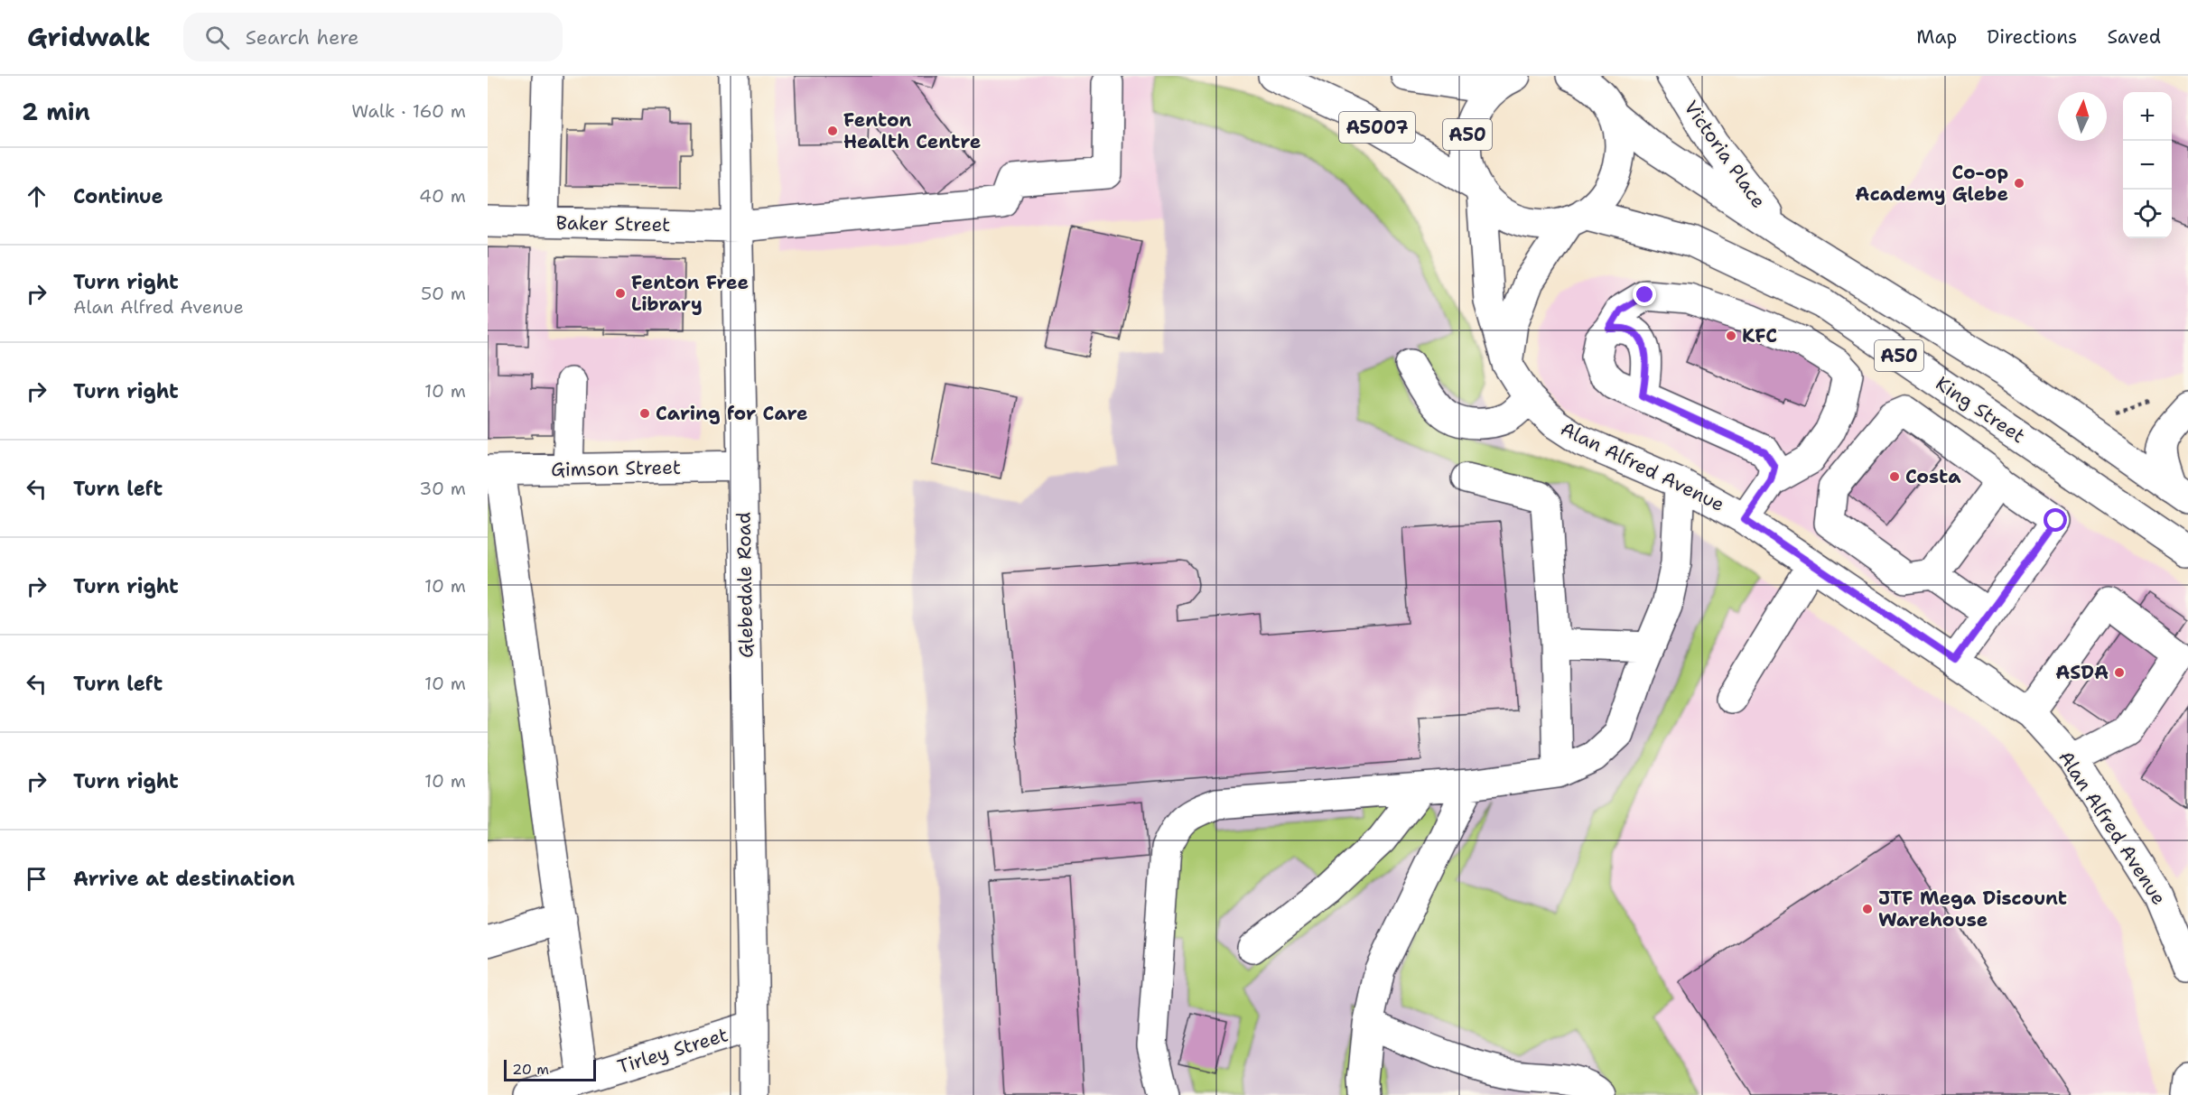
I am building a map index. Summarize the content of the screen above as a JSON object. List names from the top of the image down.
{
  "streets": {
    "street": [
      "A5007",
      "A50",
      "Victoria Place",
      "Baker Street",
      "King Street",
      "Alan Alfred Avenue",
      "Gimson Street",
      "Glebedale Road",
      "Tirley Street"
    ]
  },
  "crossings": [
    ["A5007", "A50"],
    ["A5007", "Alan Alfred Avenue"],
    ["A50", "Victoria Place"],
    ["A50", "King Street"],
    ["A50", "Alan Alfred Avenue"],
    ["Baker Street", "Glebedale Road"],
    ["Gimson Street", "Glebedale Road"],
    ["Glebedale Road", "Tirley Street"]
  ],
  "places": [
    "Fenton Health Centre",
    "Co-op Academy Glebe",
    "Fenton Free Library",
    "KFC",
    "Caring for Care",
    "Costa",
    "ASDA",
    "JTF Mega Discount Warehouse"
  ],
  "scale_bar": "20 m",
  "north": "top",
  "page": {
    "header": "Gridwalk",
    "search": "Search here",
    "nav": ["Map", "Directions", "Saved"],
    "heading": ["2 min", "Walk · 160 m"],
    "map_buttons": ["+", "−"],
    "list": [
      ["Continue", "40 m"],
      ["Turn right", "Alan Alfred Avenue", "50 m"],
      ["Turn right", "10 m"],
      ["Turn left", "30 m"],
      ["Turn right", "10 m"],
      ["Turn left", "10 m"],
      ["Turn right", "10 m"],
      "Arrive at destination"
    ],
    "scale": "20 m"
  }
}
